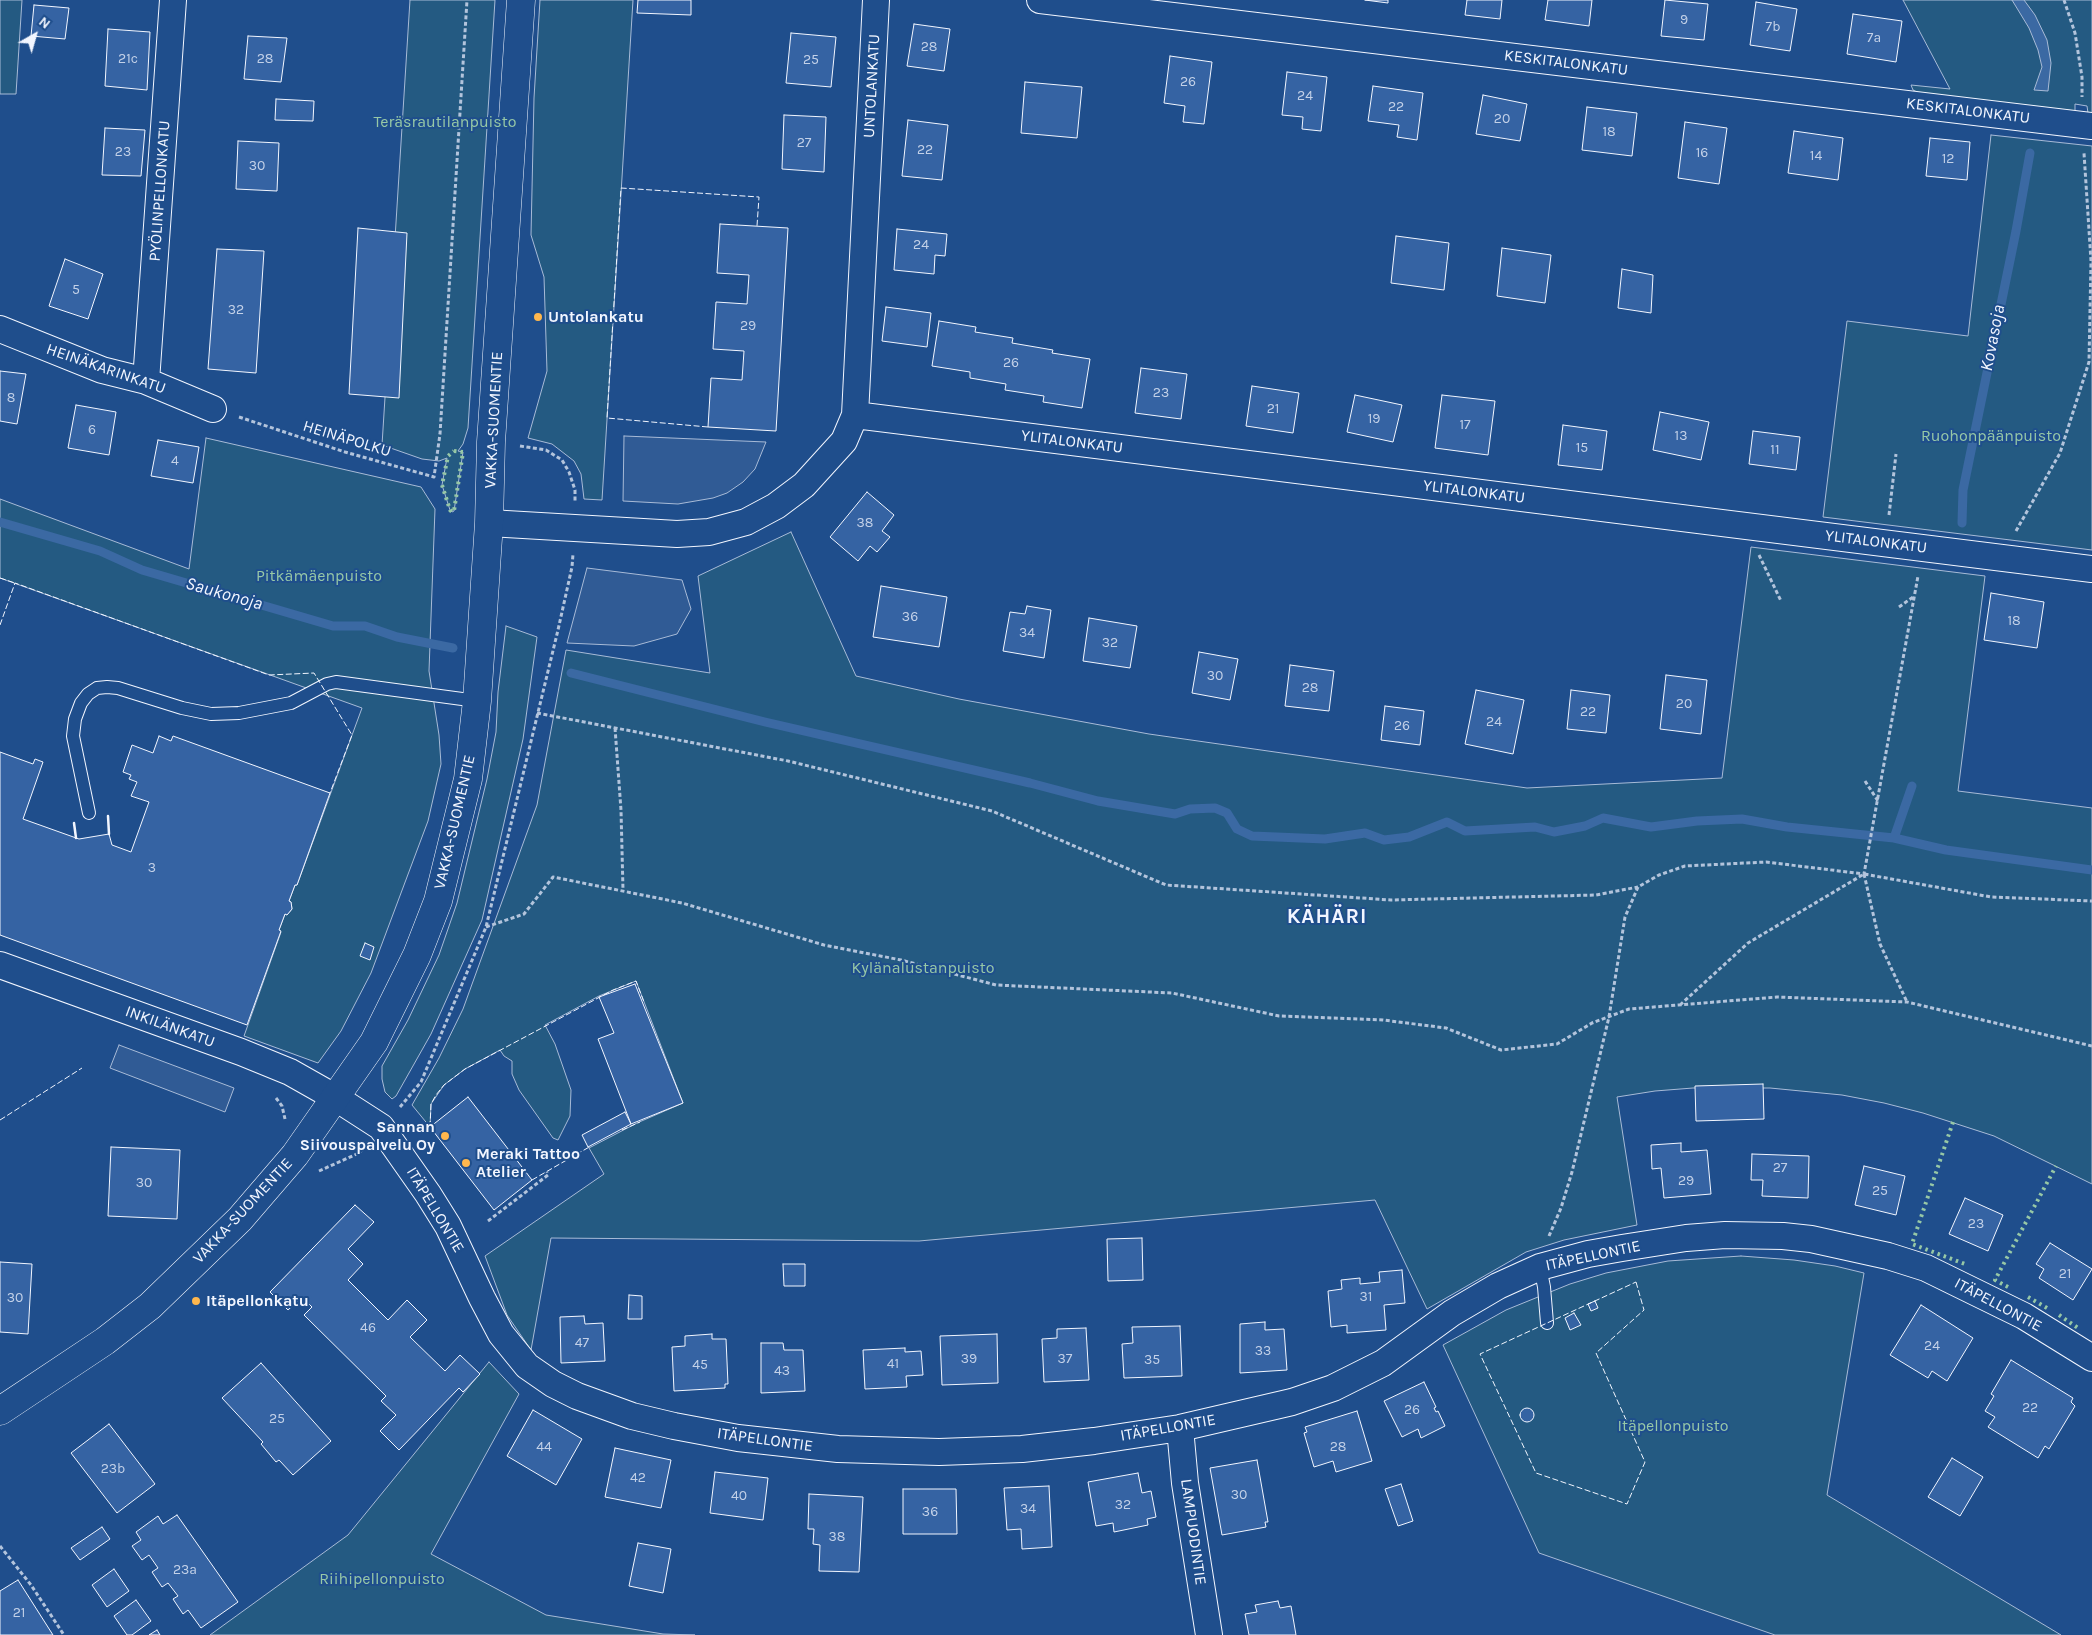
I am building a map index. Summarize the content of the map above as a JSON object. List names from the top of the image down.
{
  "streets": {
    "street": [
      "KESKITALONKATU",
      "UNTOLANKATU",
      "PYÖLINPELLONKATU",
      "HEINÄKARINKATU",
      "VAKKA-SUOMENTIE",
      "YLITALONKATU",
      "INKILÄNKATU",
      "ITÄPELLONTIE",
      "LAMPUODINTIE"
    ],
    "path": ["HEINÄPOLKU"]
  },
  "crossings": [
    ["UNTOLANKATU", "VAKKA-SUOMENTIE"],
    ["UNTOLANKATU", "YLITALONKATU"],
    ["PYÖLINPELLONKATU", "HEINÄKARINKATU"],
    ["HEINÄKARINKATU", "HEINÄPOLKU"],
    ["VAKKA-SUOMENTIE", "INKILÄNKATU"],
    ["VAKKA-SUOMENTIE", "ITÄPELLONTIE"],
    ["INKILÄNKATU", "ITÄPELLONTIE"],
    ["ITÄPELLONTIE", "LAMPUODINTIE"]
  ],
  "districts": ["KÄHÄRI"],
  "water": ["Kovasoja", "Saukonoja"],
  "parks": [
    "Teräsrautilanpuisto",
    "Ruohonpäänpuisto",
    "Pitkämäenpuisto",
    "Kylänalustanpuisto",
    "Itäpellonpuisto",
    "Riihipellonpuisto"
  ],
  "places": [
    "Untolankatu",
    "Sannan Siivouspalvelu Oy",
    "Meraki Tattoo Atelier",
    "Itäpellonkatu"
  ],
  "house_numbers": [
    "9",
    "7b",
    "7a",
    "28",
    "21c",
    "28",
    "25",
    "26",
    "24",
    "22",
    "20",
    "18",
    "27",
    "22",
    "23",
    "16",
    "14",
    "12",
    "30",
    "24",
    "5",
    "32",
    "29",
    "26",
    "23",
    "8",
    "21",
    "19",
    "17",
    "6",
    "13",
    "15",
    "11",
    "4",
    "38",
    "36",
    "18",
    "34",
    "32",
    "30",
    "28",
    "20",
    "22",
    "24",
    "26",
    "3",
    "27",
    "29",
    "30",
    "25",
    "23",
    "21",
    "31",
    "30",
    "46",
    "47",
    "24",
    "33",
    "39",
    "37",
    "35",
    "41",
    "45",
    "43",
    "22",
    "26",
    "25",
    "44",
    "28",
    "23b",
    "42",
    "30",
    "40",
    "32",
    "34",
    "36",
    "38",
    "23a",
    "21"
  ],
  "north": "top right"
}
